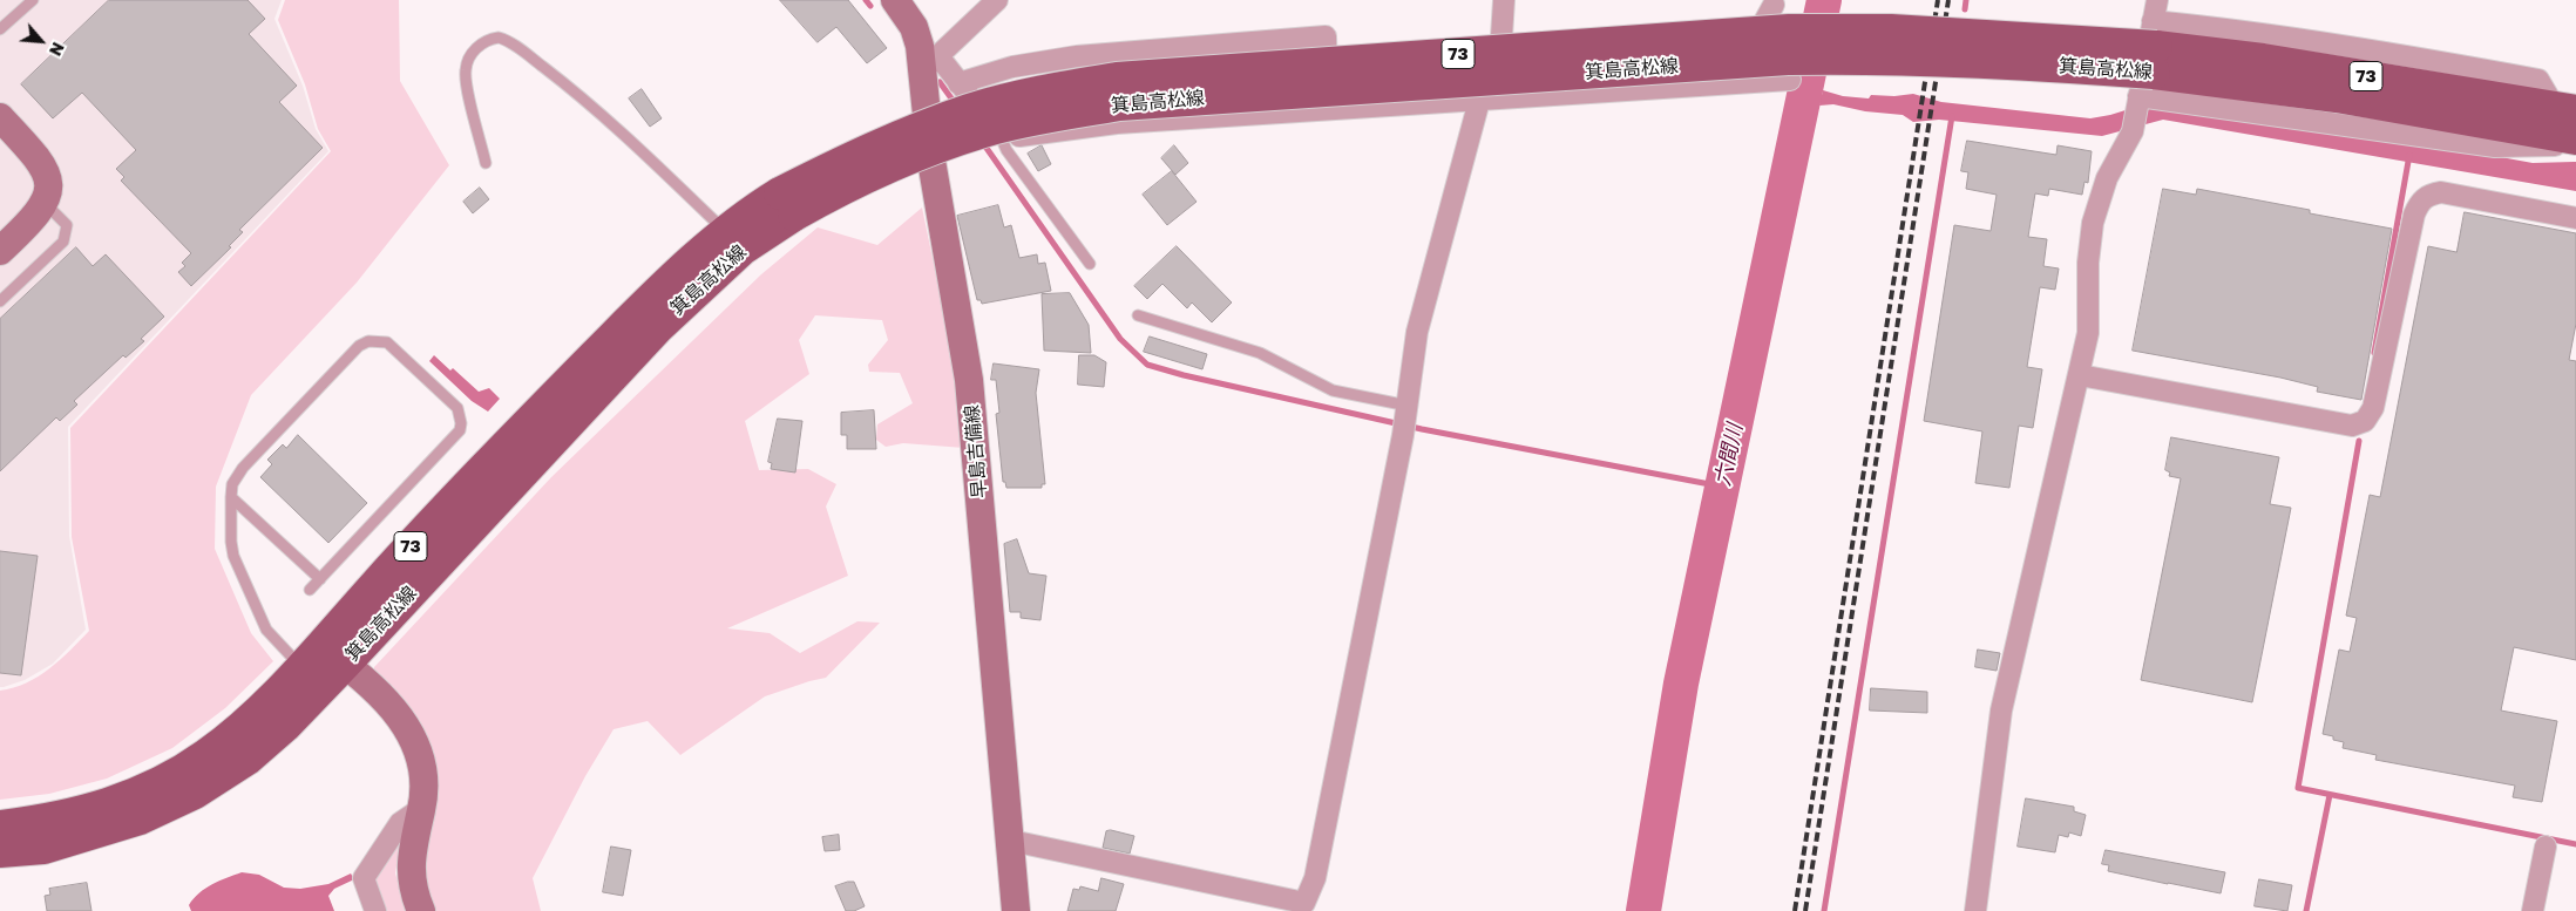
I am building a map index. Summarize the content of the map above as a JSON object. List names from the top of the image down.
{
  "streets": {
    "main road": ["73", "箕島高松線", "早島吉備線"]
  },
  "water": ["六間川"],
  "north": "bottom right"
}
